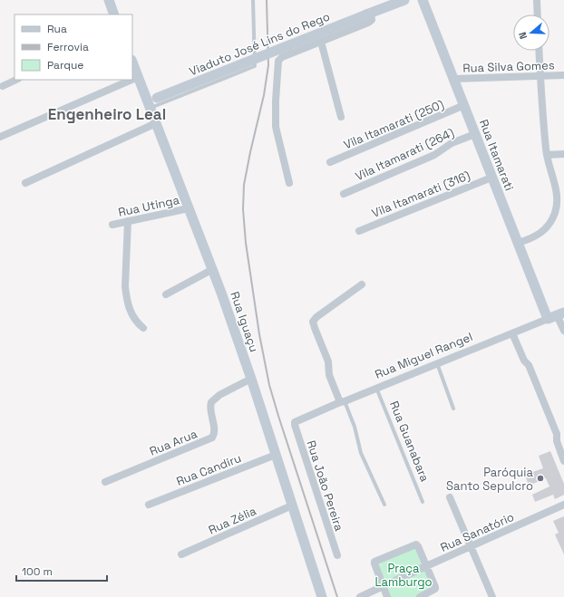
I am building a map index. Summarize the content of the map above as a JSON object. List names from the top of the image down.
{
  "streets": {
    "main road": ["Viaduto José Lins do Rego", "Rua Itamarati", "Rua Iguaçu"],
    "street": [
      "Rua Silva Gomes",
      "Vila Itamarati (250)",
      "Vila Itamarati (264)",
      "Vila Itamarati (316)",
      "Rua Utinga",
      "Rua Miguel Rangel",
      "Rua Arua",
      "Rua Candiru",
      "Rua João Pereira",
      "Rua Zélia",
      "Rua Sanatório"
    ],
    "lane": ["Rua Guanabara"]
  },
  "crossings": [
    ["Viaduto José Lins do Rego", "Rua Iguaçu"],
    ["Rua Silva Gomes", "Rua Itamarati"],
    ["Vila Itamarati (250)", "Rua Itamarati"],
    ["Vila Itamarati (264)", "Rua Itamarati"],
    ["Rua Itamarati", "Vila Itamarati (316)"],
    ["Rua Itamarati", "Rua Miguel Rangel"],
    ["Rua Utinga", "Rua Iguaçu"],
    ["Rua Iguaçu", "Rua Arua"],
    ["Rua Iguaçu", "Rua Candiru"],
    ["Rua Iguaçu", "Rua Zélia"],
    ["Rua Miguel Rangel", "Rua Guanabara"],
    ["Rua Miguel Rangel", "Rua João Pereira"]
  ],
  "districts": ["Engenheiro Leal"],
  "parks": ["Praça Lamburgo"],
  "places": ["Paróquia Santo Sepulcro"],
  "legend": ["Rua", "Ferrovia", "Parque"],
  "scale_bar": "100 m",
  "north": "left"
}
